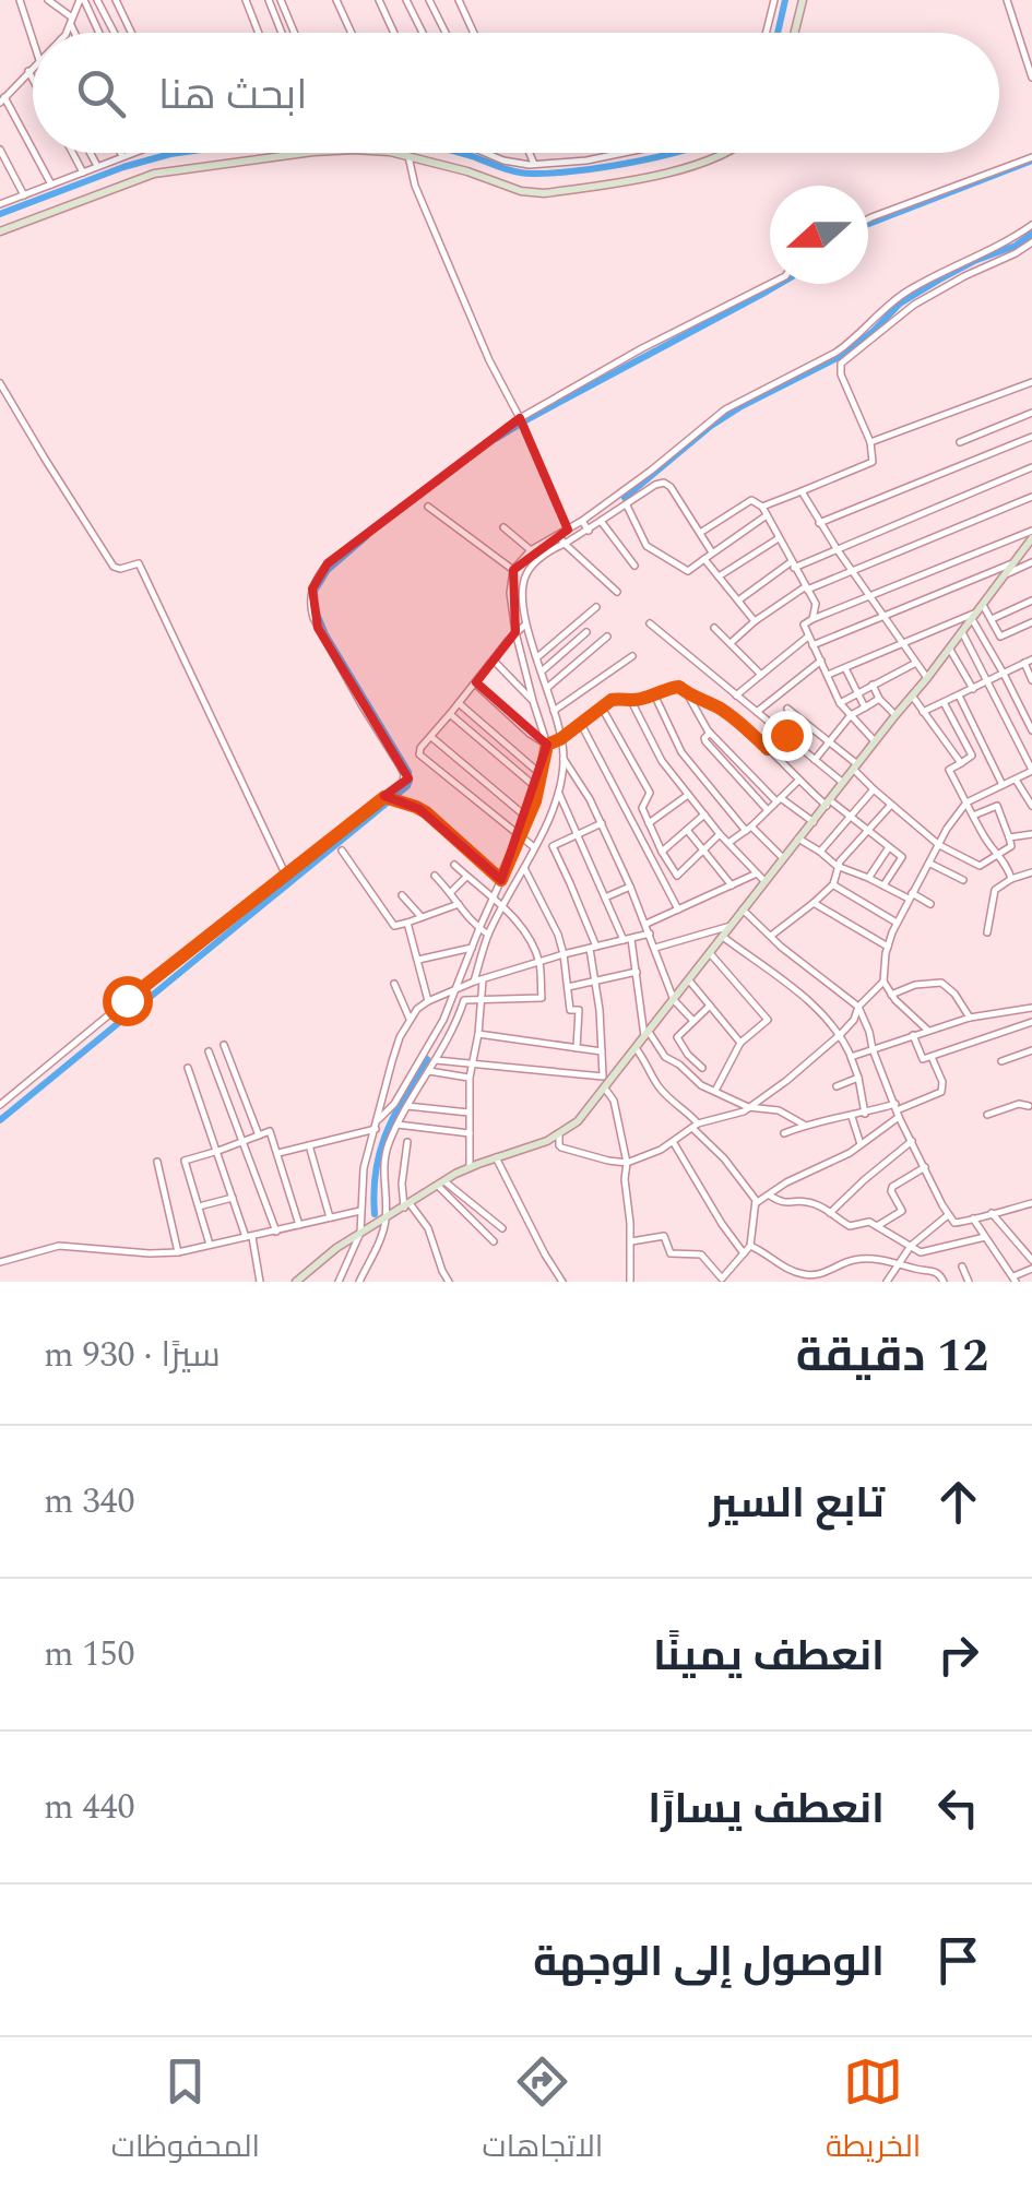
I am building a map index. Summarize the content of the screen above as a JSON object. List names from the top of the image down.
{
  "north": "left",
  "page": {
    "search": "ابحث هنا",
    "heading": ["12 دقيقة", "سيرًا · 930 m"],
    "list": [
      ["تابع السير", "340 m"],
      ["انعطف يمينًا", "150 m"],
      ["انعطف يسارًا", "440 m"],
      "الوصول إلى الوجهة"
    ],
    "nav": ["الخريطة", "الاتجاهات", "المحفوظات"]
  }
}
